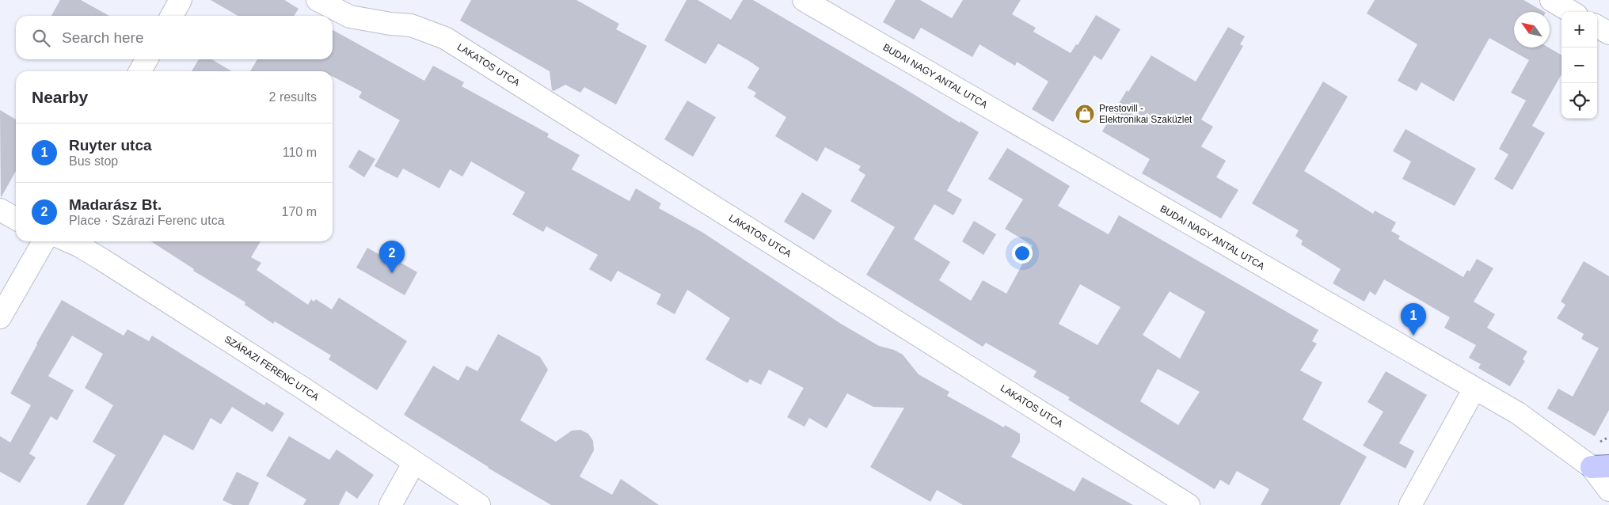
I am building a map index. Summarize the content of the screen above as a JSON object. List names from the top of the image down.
{
  "streets": {
    "street": ["LAKATOS UTCA", "BUDAI NAGY ANTAL UTCA", "SZÁRAZI FERENC UTCA"]
  },
  "places": {
    "shop": ["Prestovill - Elektronikai Szaküzlet"]
  },
  "north": "top left",
  "page": {
    "map_buttons": ["+", "−"],
    "search": "Search here",
    "heading": ["Nearby", "2 results"],
    "list": [
      {
        "mark": "1",
        "name": "Ruyter utca",
        "note": "Bus stop",
        "value": "110 m"
      },
      {
        "mark": "2",
        "name": "Madarász Bt.",
        "note": "Place · Szárazi Ferenc utca",
        "value": "170 m"
      }
    ],
    "pins": ["2", "1"]
  }
}
